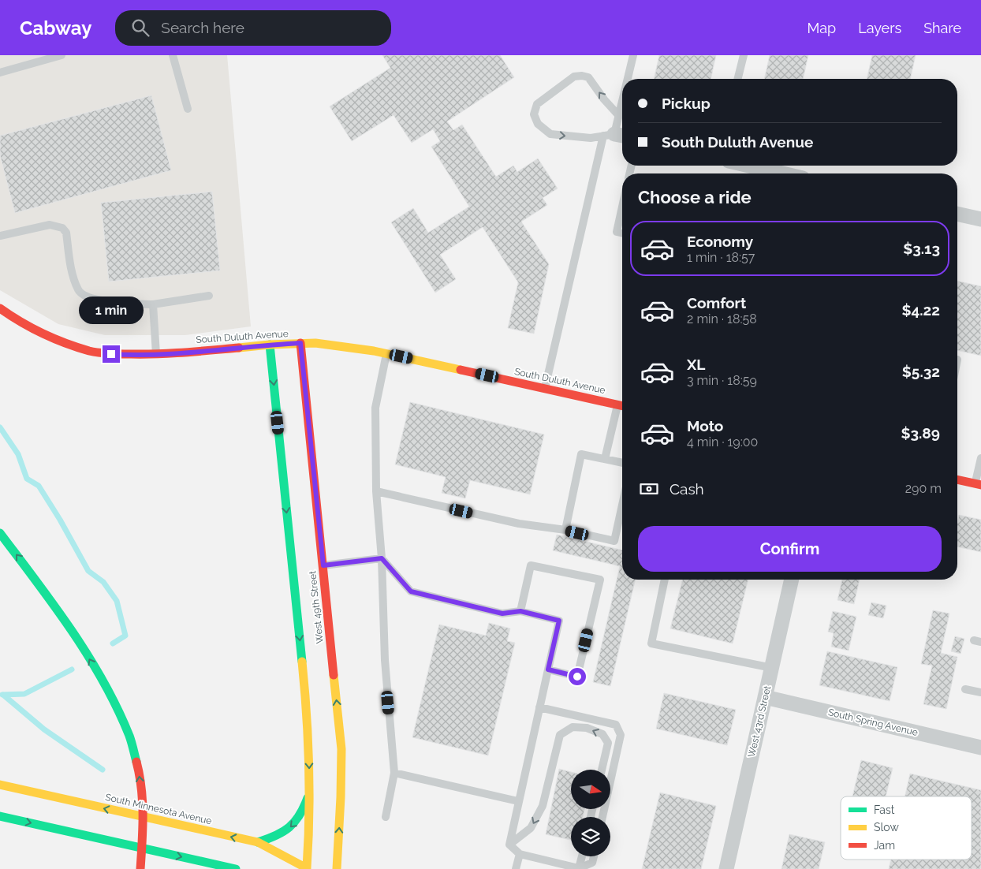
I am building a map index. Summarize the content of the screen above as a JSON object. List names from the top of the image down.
{
  "streets": {
    "main road": ["South Duluth Avenue", "West 49th Street", "South Minnesota Avenue"],
    "street": ["West 43rd Street", "South Spring Avenue"]
  },
  "crossings": [
    ["South Duluth Avenue", "West 49th Street"],
    ["West 49th Street", "South Minnesota Avenue"],
    ["West 43rd Street", "South Spring Avenue"]
  ],
  "legend": ["Fast", "Slow", "Jam"],
  "north": "right",
  "page": {
    "header": "Cabway",
    "search": "Search here",
    "nav": ["Map", "Layers", "Share"],
    "banner": ["Pickup", "South Duluth Avenue"],
    "heading": "Choose a ride",
    "list": [
      {
        "name": "Economy",
        "note": "1 min · 18:57",
        "value": "$3.13"
      },
      {
        "name": "Comfort",
        "note": "2 min · 18:58",
        "value": "$4.22"
      },
      {
        "name": "XL",
        "note": "3 min · 18:59",
        "value": "$5.32"
      },
      {
        "name": "Moto",
        "note": "4 min · 19:00",
        "value": "$3.89"
      }
    ],
    "bubble": "1 min",
    "pay": ["Cash", "290 m"],
    "buttons": "Confirm"
  }
}
